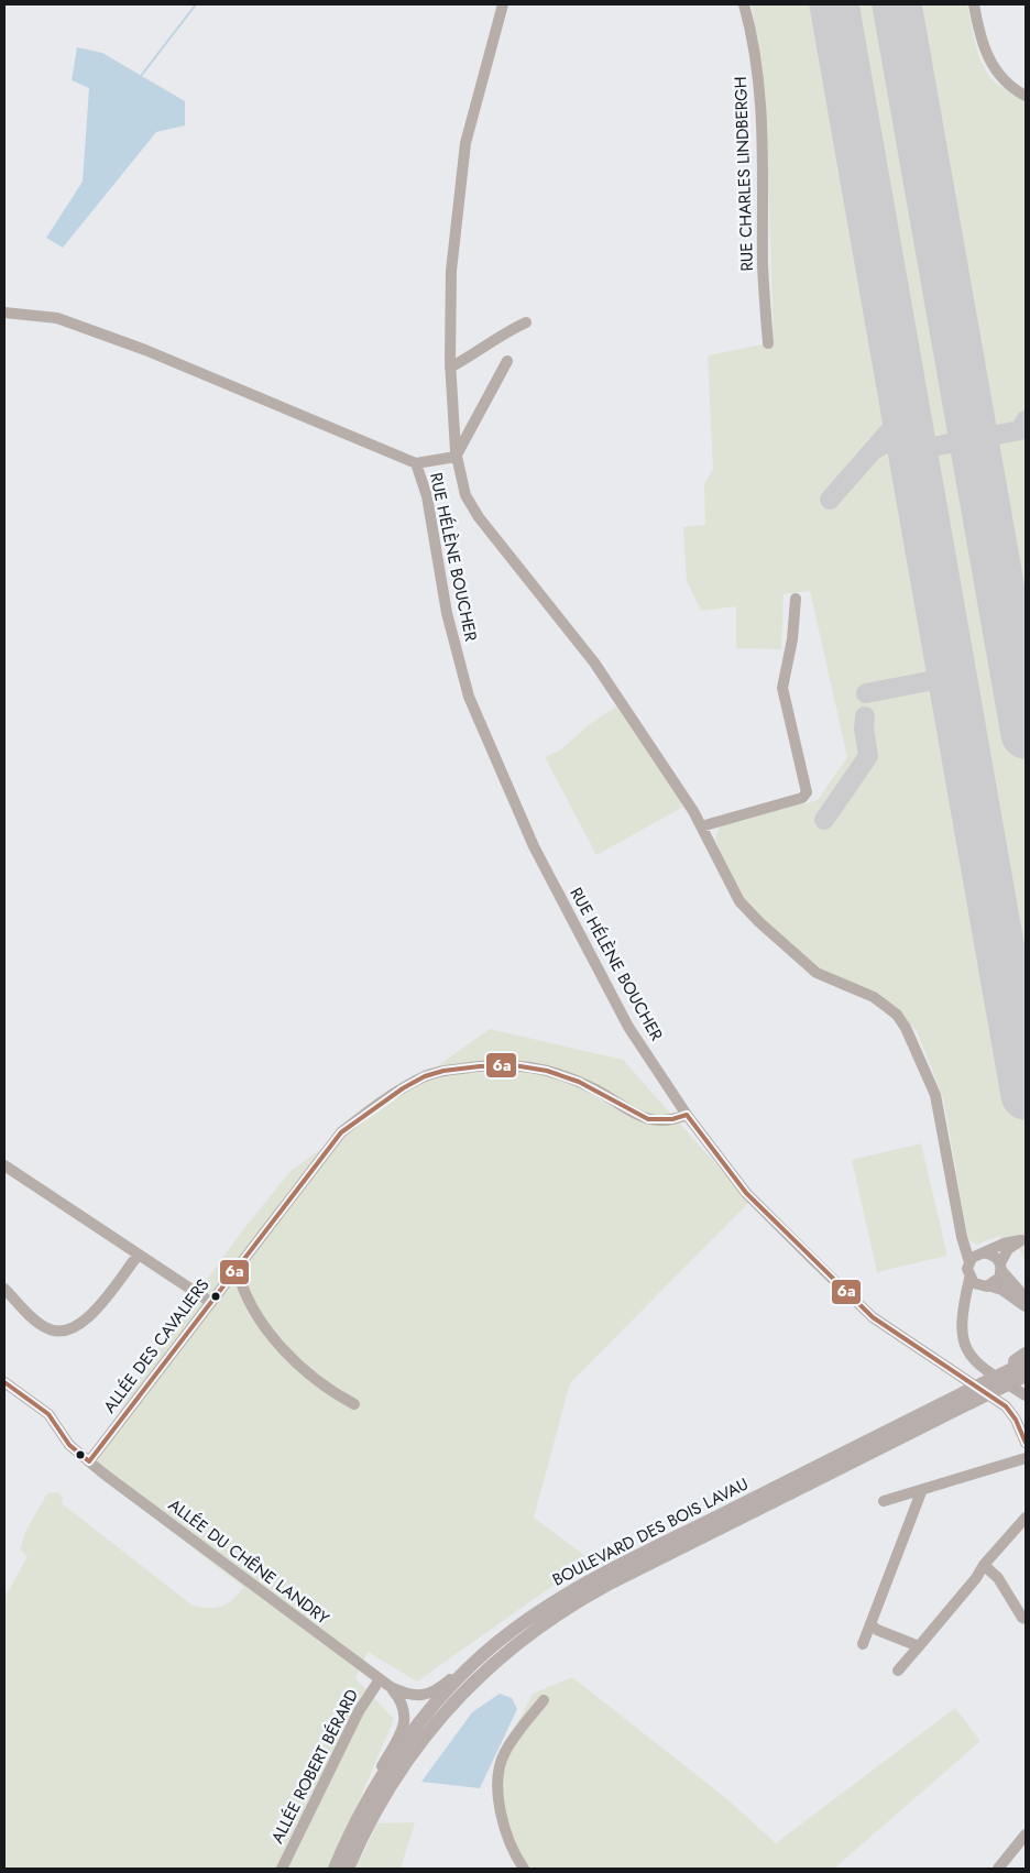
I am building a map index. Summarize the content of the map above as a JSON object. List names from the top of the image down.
{
  "streets": {
    "main road": ["BOULEVARD DES BOIS LAVAU"],
    "street": [
      "RUE CHARLES LINDBERGH",
      "RUE HÉLÈNE BOUCHER",
      "ALLÉE DES CAVALIERS",
      "ALLÉE DU CHÊNE LANDRY",
      "ALLÉE ROBERT BÉRARD"
    ]
  },
  "crossings": [
    ["RUE HÉLÈNE BOUCHER", "ALLÉE DES CAVALIERS"],
    ["ALLÉE DES CAVALIERS", "ALLÉE DU CHÊNE LANDRY"],
    ["BOULEVARD DES BOIS LAVAU", "ALLÉE DU CHÊNE LANDRY"],
    ["ALLÉE DU CHÊNE LANDRY", "ALLÉE ROBERT BÉRARD"]
  ],
  "lines": ["transit line 6a"]
}
